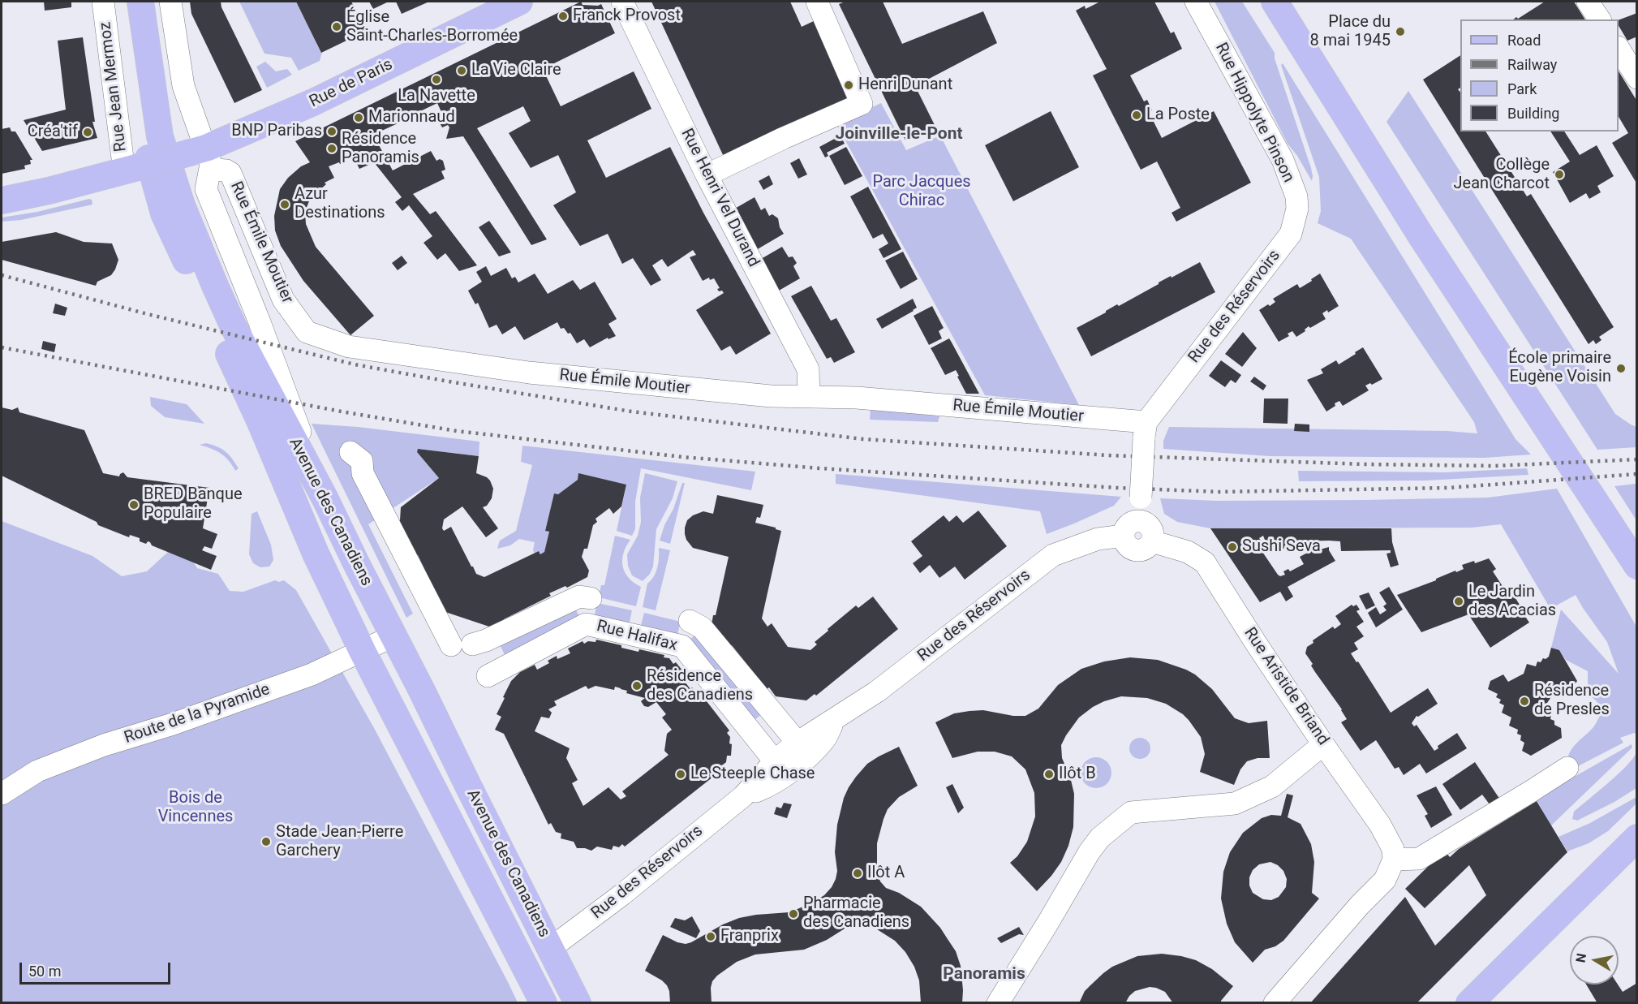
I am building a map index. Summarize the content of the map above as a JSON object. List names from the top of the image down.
{
  "streets": {
    "main road": ["Rue de Paris", "Avenue des Canadiens"],
    "street": [
      "Rue Jean Mermoz",
      "Rue Hippolyte Pinson",
      "Rue Henri Vel Durand",
      "Rue Émile Moutier",
      "Rue des Réservoirs",
      "Rue Halifax",
      "Rue Aristide Briand",
      "Route de la Pyramide"
    ]
  },
  "crossings": [
    ["Rue de Paris", "Rue Jean Mermoz"],
    ["Rue de Paris", "Rue Émile Moutier"],
    ["Rue Hippolyte Pinson", "Rue des Réservoirs"],
    ["Rue Henri Vel Durand", "Rue Émile Moutier"],
    ["Rue Émile Moutier", "Rue des Réservoirs"],
    ["Rue des Réservoirs", "Avenue des Canadiens"],
    ["Rue des Réservoirs", "Rue Halifax"],
    ["Rue des Réservoirs", "Rue Aristide Briand"],
    ["Avenue des Canadiens", "Route de la Pyramide"]
  ],
  "districts": ["Joinville-le-Pont", "Panoramis"],
  "parks": ["Parc Jacques Chirac", "Bois de Vincennes"],
  "places": [
    "Franck Provost",
    "Église Saint-Charles-Borromée",
    "Place du 8 mai 1945",
    "La Vie Claire",
    "La Navette",
    "Henri Dunant",
    "La Poste",
    "Marionnaud",
    "BNP Paribas",
    "Créa'tif",
    "Résidence Panoramis",
    "Collège Jean Charcot",
    "Azur Destinations",
    "École primaire Eugène Voisin",
    "BRED Banque Populaire",
    "Sushi Seva",
    "Le Jardin des Acacias",
    "Résidence des Canadiens",
    "Résidence de Presles",
    "Le Steeple Chase",
    "Ilôt B",
    "Stade Jean-Pierre Garchery",
    "Ilôt A",
    "Pharmacie des Canadiens",
    "Franprix"
  ],
  "legend": [
    "Road",
    "Railway",
    "Park",
    "Building"
  ],
  "scale_bar": "50 m",
  "north": "left"
}
